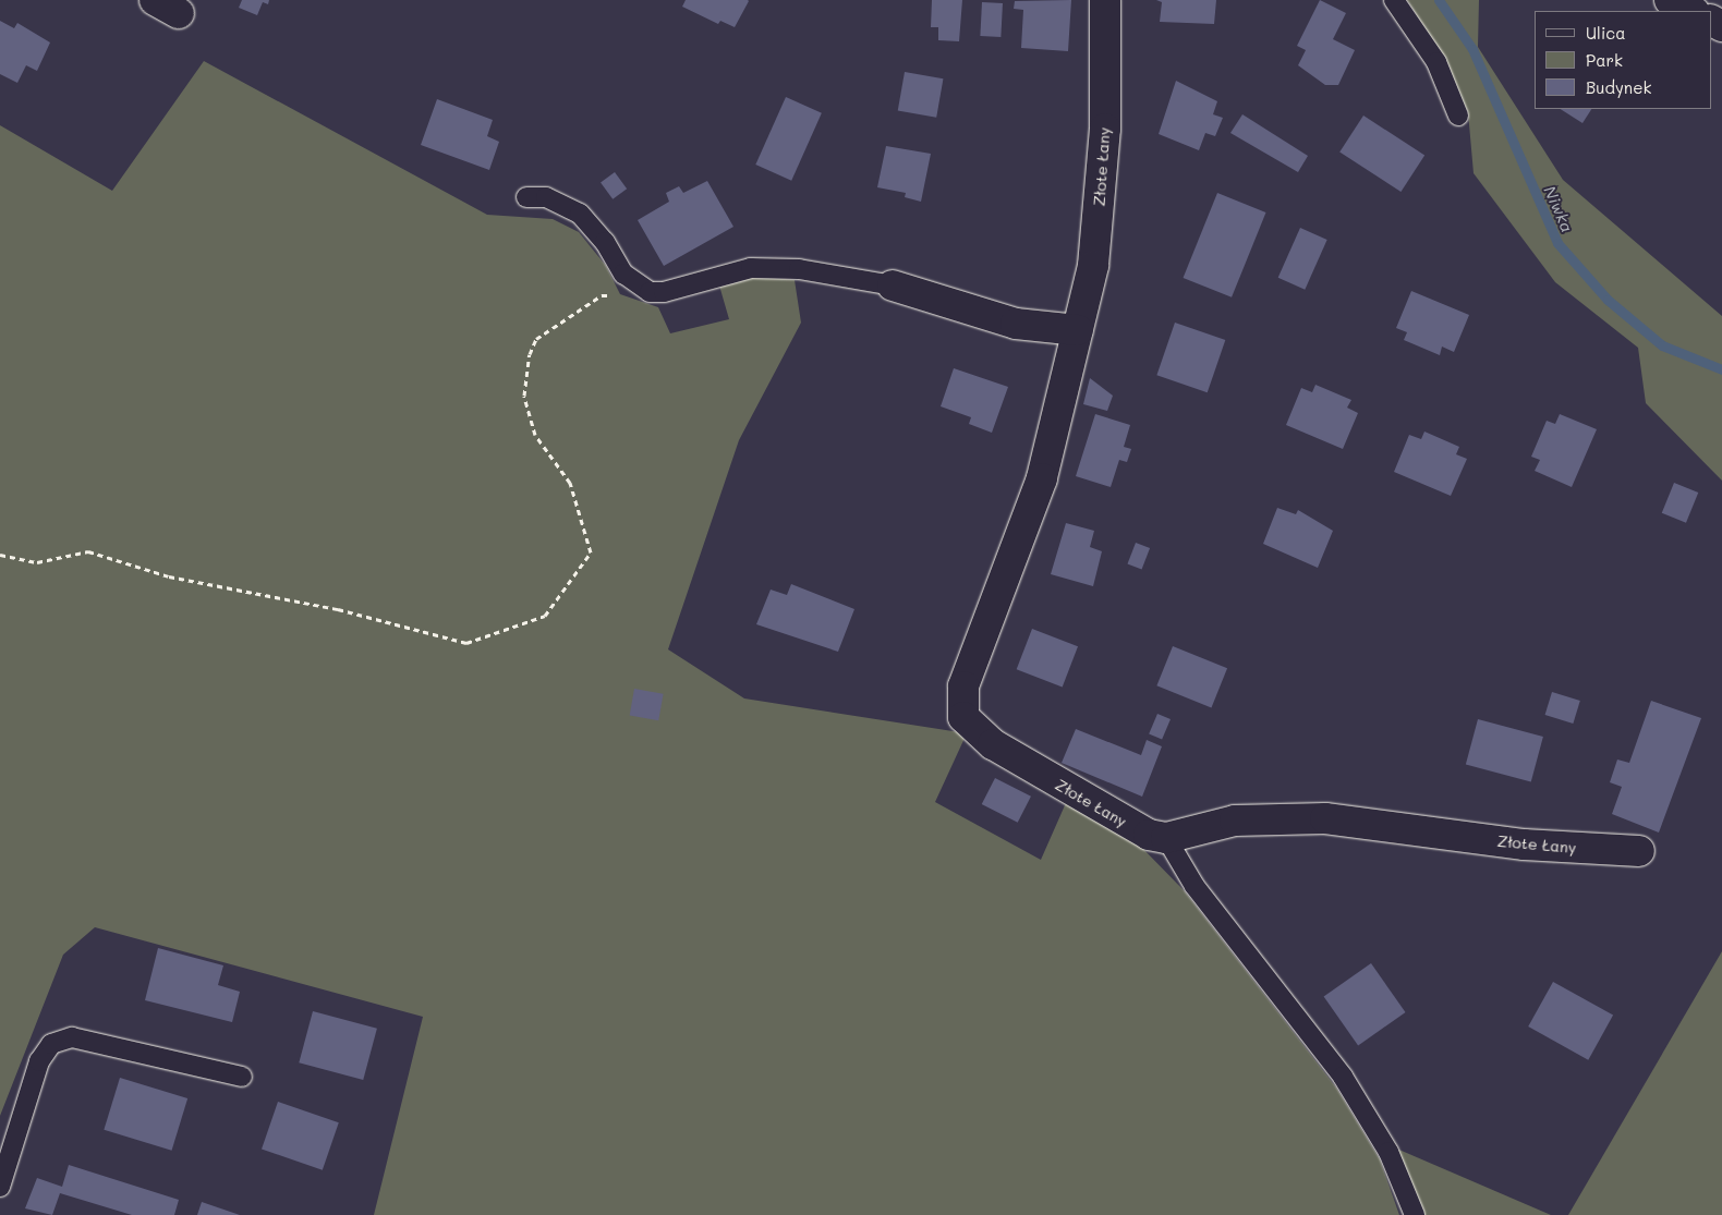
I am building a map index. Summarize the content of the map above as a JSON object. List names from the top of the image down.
{
  "streets": {
    "street": ["Złote Łany"]
  },
  "water": ["Niwka"],
  "legend": ["Ulica", "Park", "Budynek"]
}
